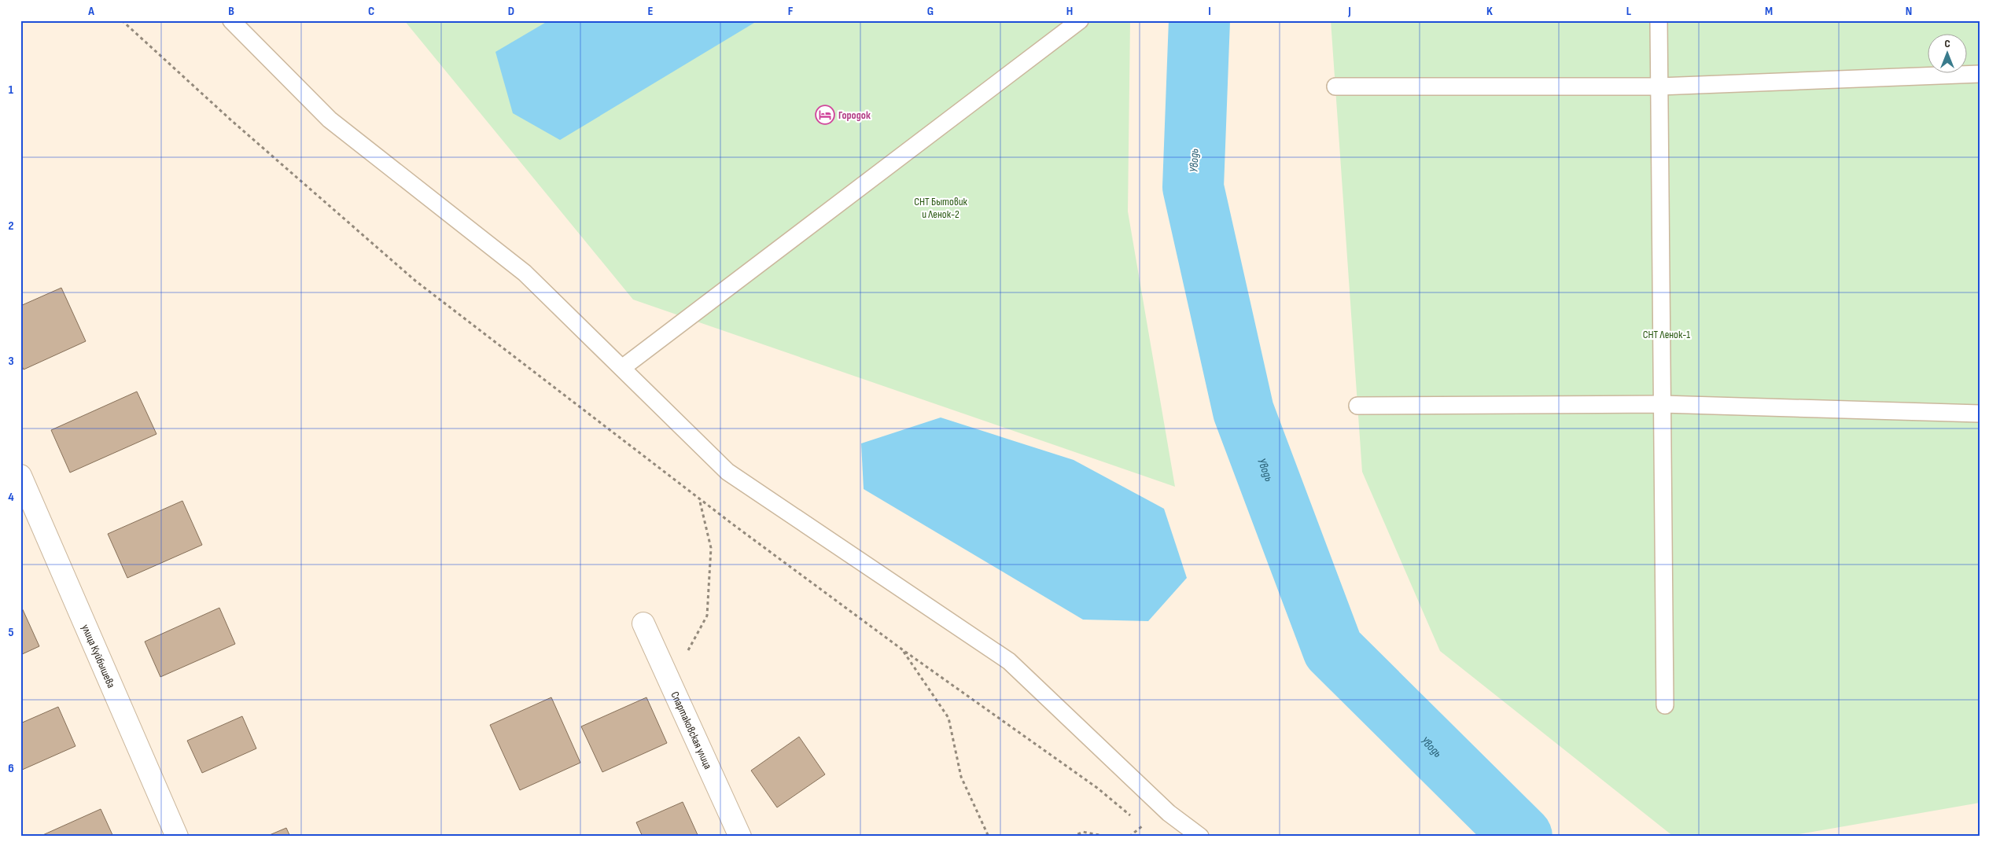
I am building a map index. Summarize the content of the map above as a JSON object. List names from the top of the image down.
{
  "streets": {
    "street": ["улица Куйбышева", "Спартаковская улица"]
  },
  "water": ["Уводь"],
  "parks": ["СНТ Бытовик и Ленок-2", "СНТ Ленок-1"],
  "places": {
    "hotel": ["Городок"]
  },
  "north": "top",
  "grid": {
    "columns": [
      "A",
      "B",
      "C",
      "D",
      "E",
      "F",
      "G",
      "H",
      "I",
      "J",
      "K",
      "L",
      "M",
      "N"
    ],
    "rows": [
      "1",
      "2",
      "3",
      "4",
      "5",
      "6"
    ]
  }
}
